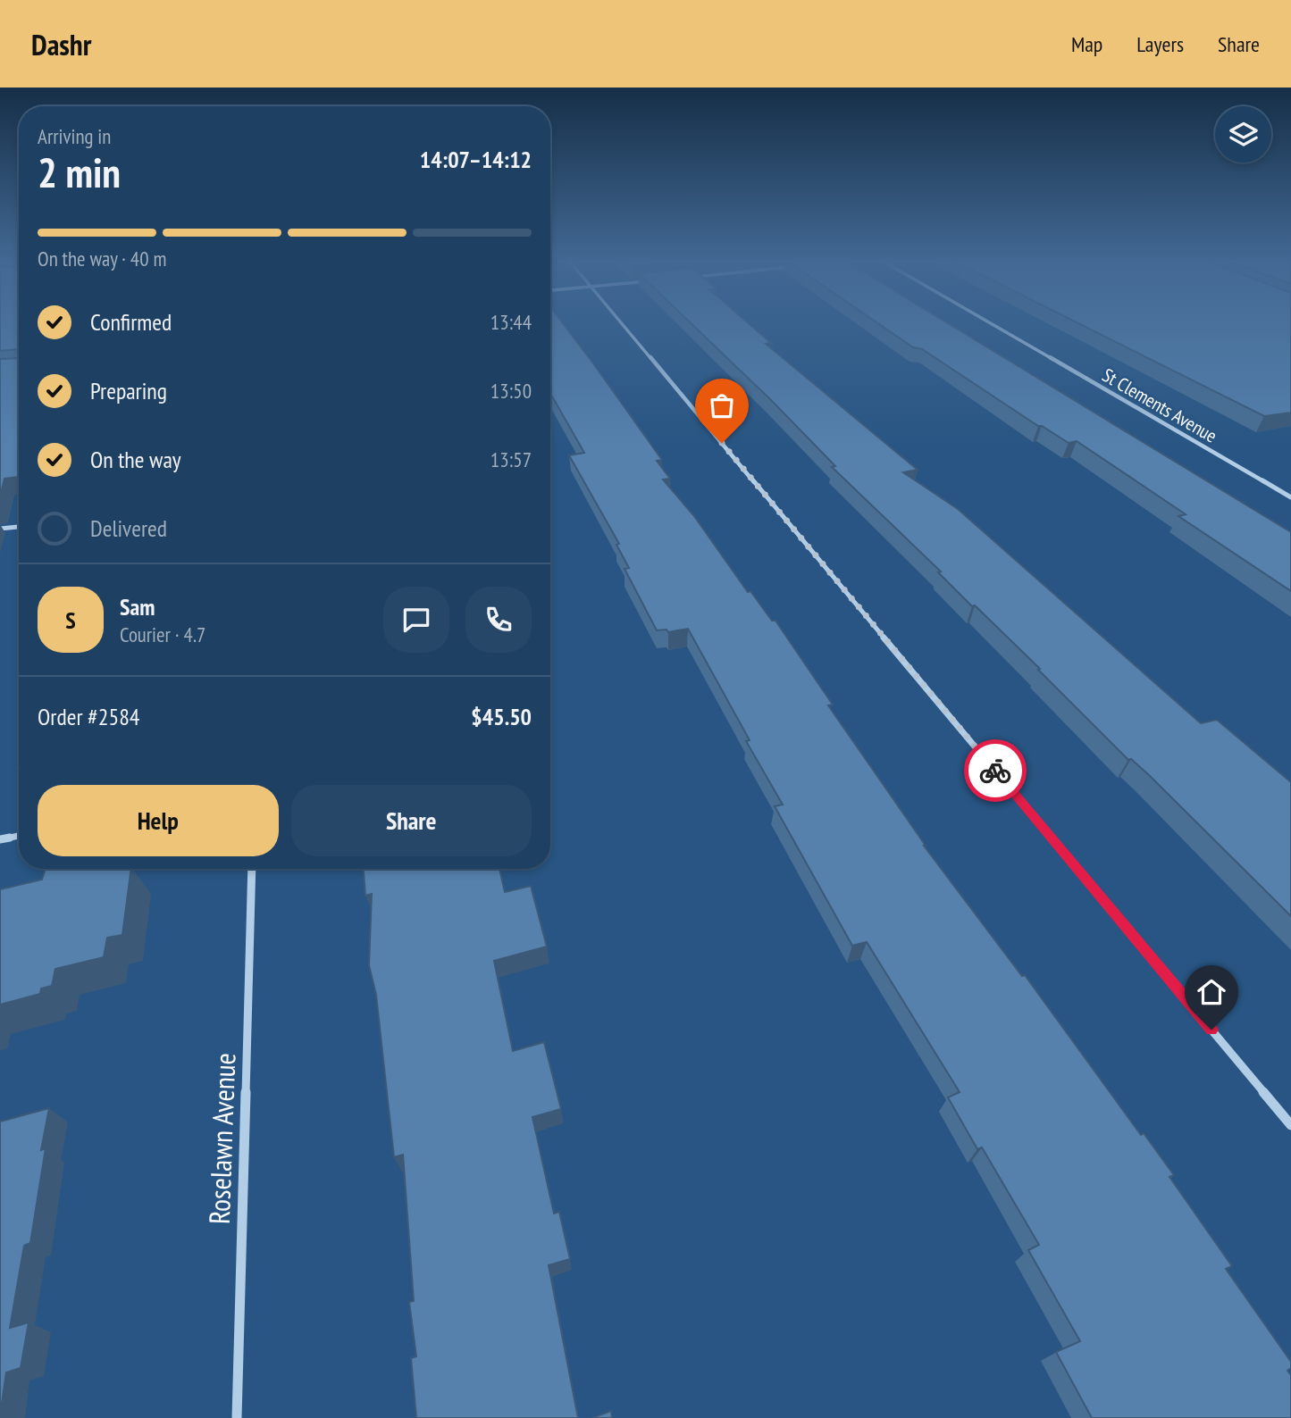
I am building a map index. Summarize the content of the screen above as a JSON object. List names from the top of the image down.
{
  "streets": {
    "street": ["St Clements Avenue", "Roselawn Avenue"]
  },
  "page": {
    "header": "Dashr",
    "nav": ["Map", "Layers", "Share"],
    "heading": ["2 min", "Arriving in", "14:07–14:12"],
    "panel": [
      "Sam",
      "Courier · 4.7",
      "Order #2584",
      "$45.50"
    ],
    "bar": "On the way · 40 m",
    "list": [
      ["Confirmed", "13:44"],
      ["Preparing", "13:50"],
      ["On the way", "13:57"],
      "Delivered"
    ],
    "round": "S",
    "buttons": ["Help", "Share"]
  }
}
